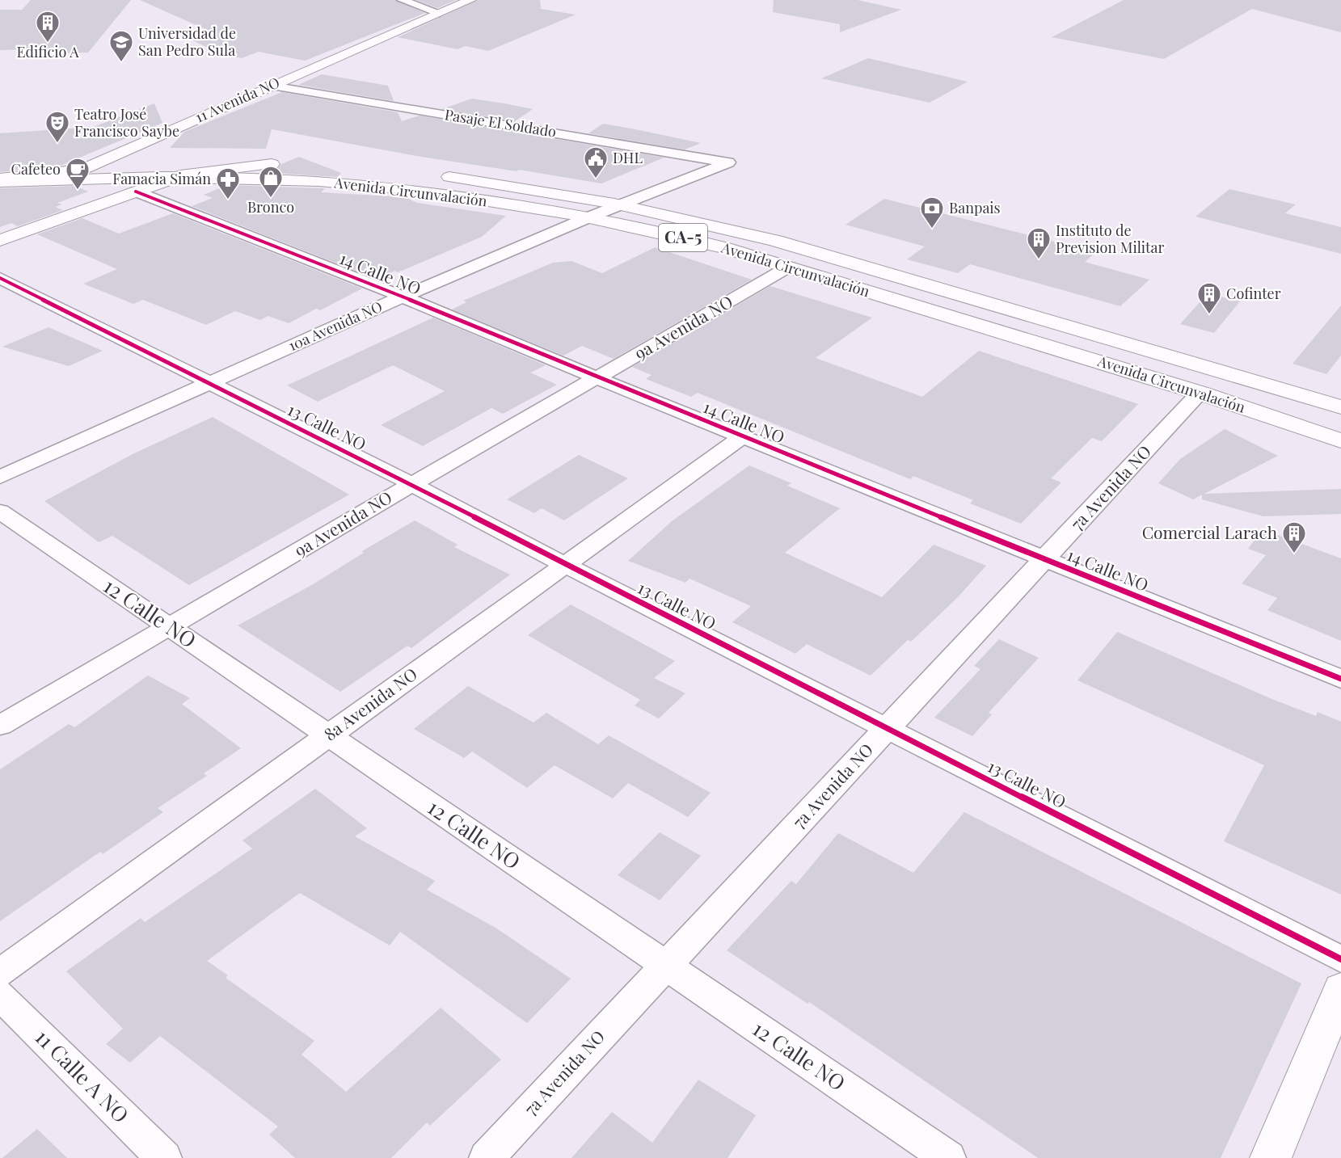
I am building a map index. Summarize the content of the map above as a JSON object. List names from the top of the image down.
{
  "streets": {
    "main road": ["11 Avenida NO", "Avenida Circunvalación", "CA-5"],
    "street": [
      "Pasaje El Soldado",
      "14 Calle NO",
      "10a Avenida NO",
      "9a Avenida NO",
      "13 Calle NO",
      "7a Avenida NO",
      "12 Calle NO",
      "8a Avenida NO",
      "11 Calle A NO"
    ]
  },
  "crossings": [
    ["11 Avenida NO", "Pasaje El Soldado"],
    ["11 Avenida NO", "Avenida Circunvalación"],
    ["Pasaje El Soldado", "10a Avenida NO"],
    ["Avenida Circunvalación", "10a Avenida NO"],
    ["Avenida Circunvalación", "9a Avenida NO"],
    ["Avenida Circunvalación", "7a Avenida NO"],
    ["14 Calle NO", "10a Avenida NO"],
    ["14 Calle NO", "9a Avenida NO"],
    ["14 Calle NO", "7a Avenida NO"],
    ["14 Calle NO", "8a Avenida NO"],
    ["10a Avenida NO", "13 Calle NO"],
    ["9a Avenida NO", "13 Calle NO"],
    ["9a Avenida NO", "12 Calle NO"],
    ["13 Calle NO", "7a Avenida NO"],
    ["13 Calle NO", "8a Avenida NO"],
    ["7a Avenida NO", "12 Calle NO"],
    ["12 Calle NO", "8a Avenida NO"]
  ],
  "places": {
    "building": [
      "Edificio A",
      "Instituto de Prevision Militar",
      "Cofinter",
      "Comercial Larach"
    ],
    "school or university": ["Universidad de San Pedro Sula"],
    "theatre": ["Teatro José Francisco Saybe"],
    "public building": ["DHL"],
    "cafe": ["Cafeteo"],
    "shop": ["Bronco"],
    "pharmacy": ["Famacia Simán"],
    "bank": ["Banpais"]
  }
}
